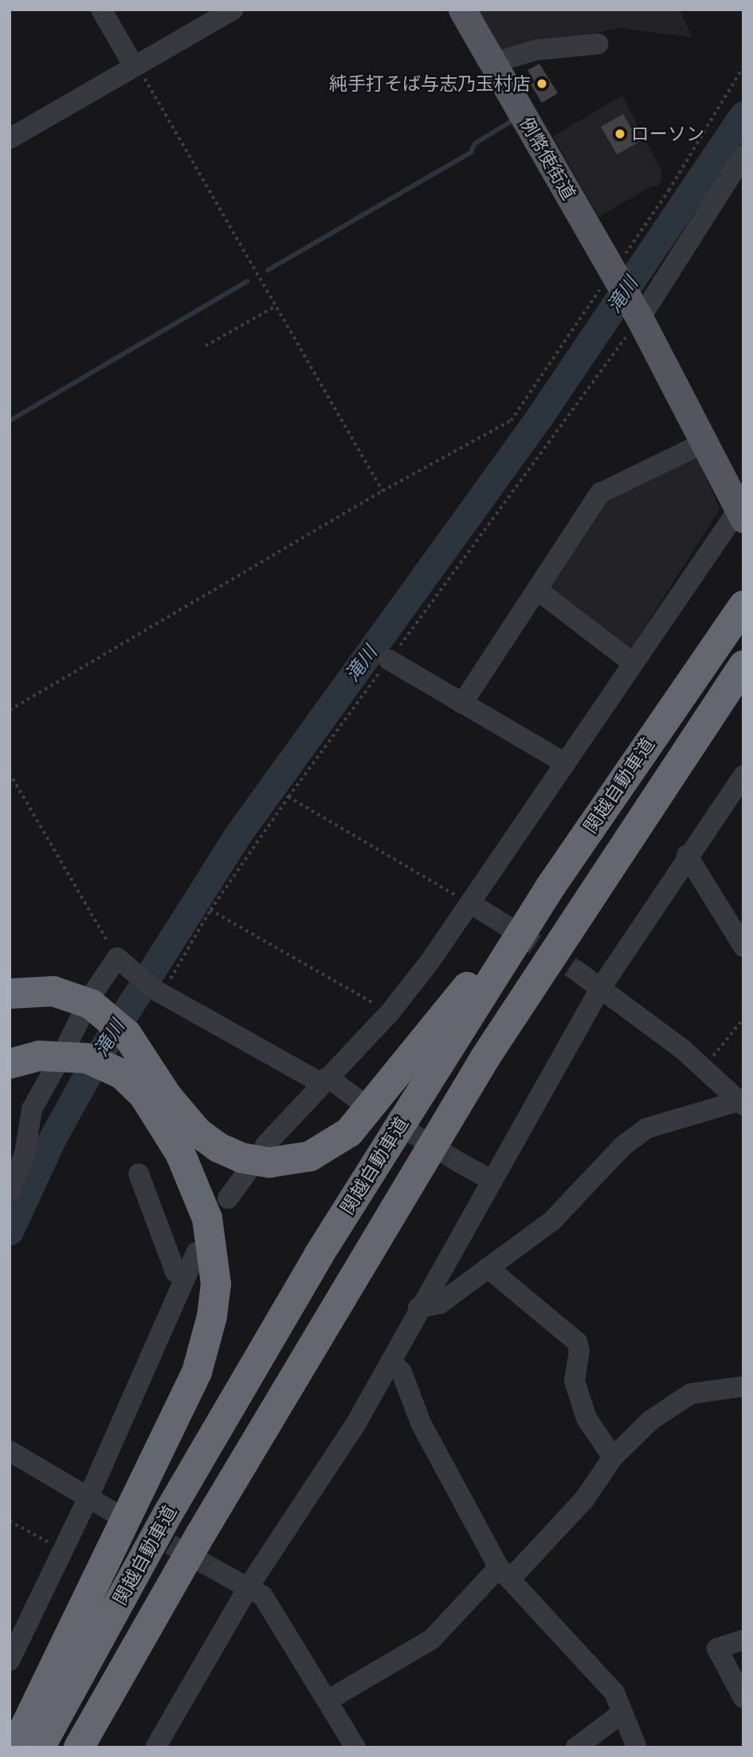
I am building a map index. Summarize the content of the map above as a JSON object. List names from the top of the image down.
{
  "streets": {
    "highway": ["関越自動車道"],
    "main road": ["例幣使街道"]
  },
  "water": ["滝川"],
  "places": ["純手打そば与志乃玉村店", "ローソン"]
}
